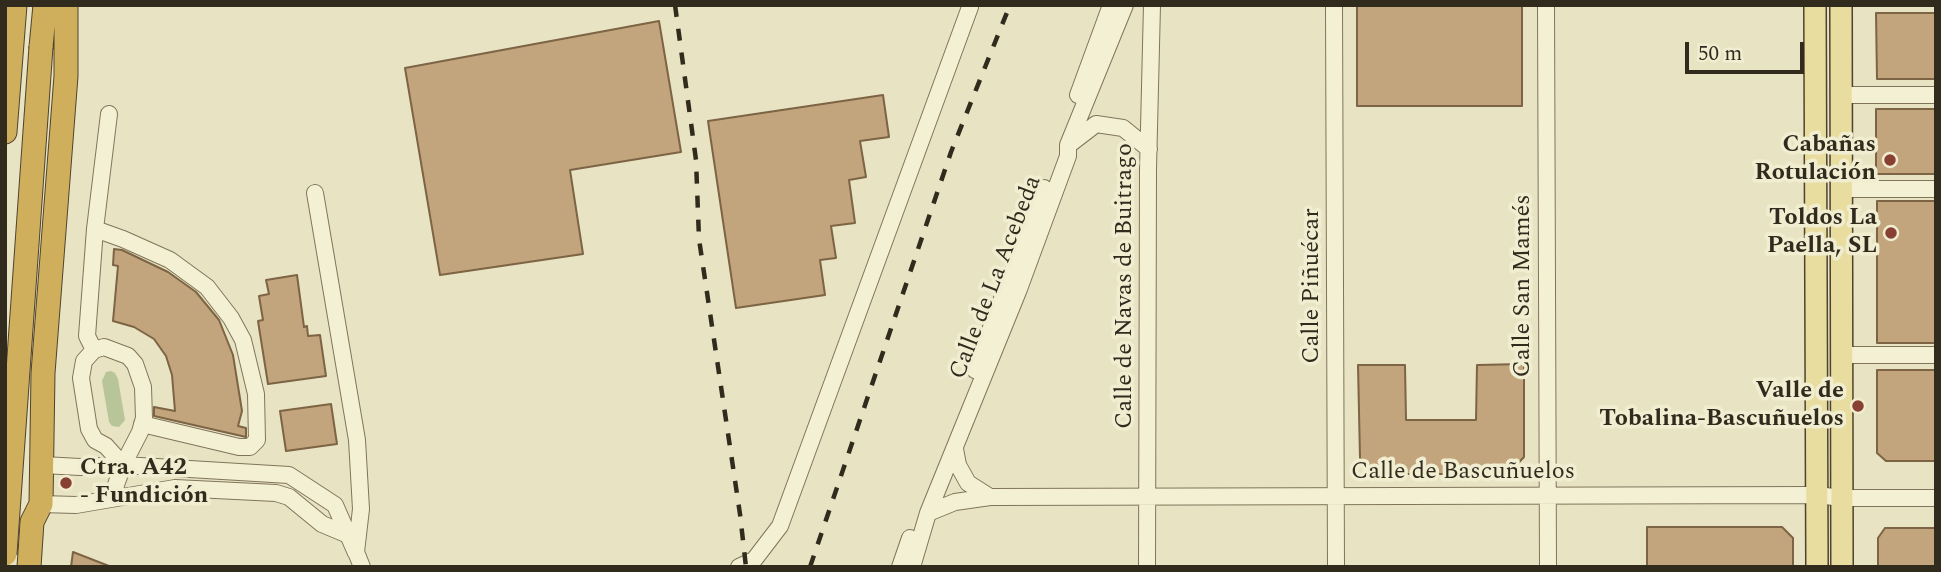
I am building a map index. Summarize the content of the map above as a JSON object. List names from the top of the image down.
{
  "streets": {
    "street": [
      "Calle de La Acebeda",
      "Calle de Navas de Buitrago",
      "Calle Piñuécar",
      "Calle San Mamés",
      "Calle de Bascuñuelos"
    ]
  },
  "crossings": [
    ["Calle de La Acebeda", "Calle de Bascuñuelos"],
    ["Calle de Navas de Buitrago", "Calle de Bascuñuelos"],
    ["Calle Piñuécar", "Calle de Bascuñuelos"],
    ["Calle San Mamés", "Calle de Bascuñuelos"]
  ],
  "places": [
    "Cabañas Rotulación",
    "Toldos La Paella, SL",
    "Valle de Tobalina-Bascuñuelos",
    "Ctra. A42 - Fundición"
  ],
  "scale_bar": "50 m"
}
